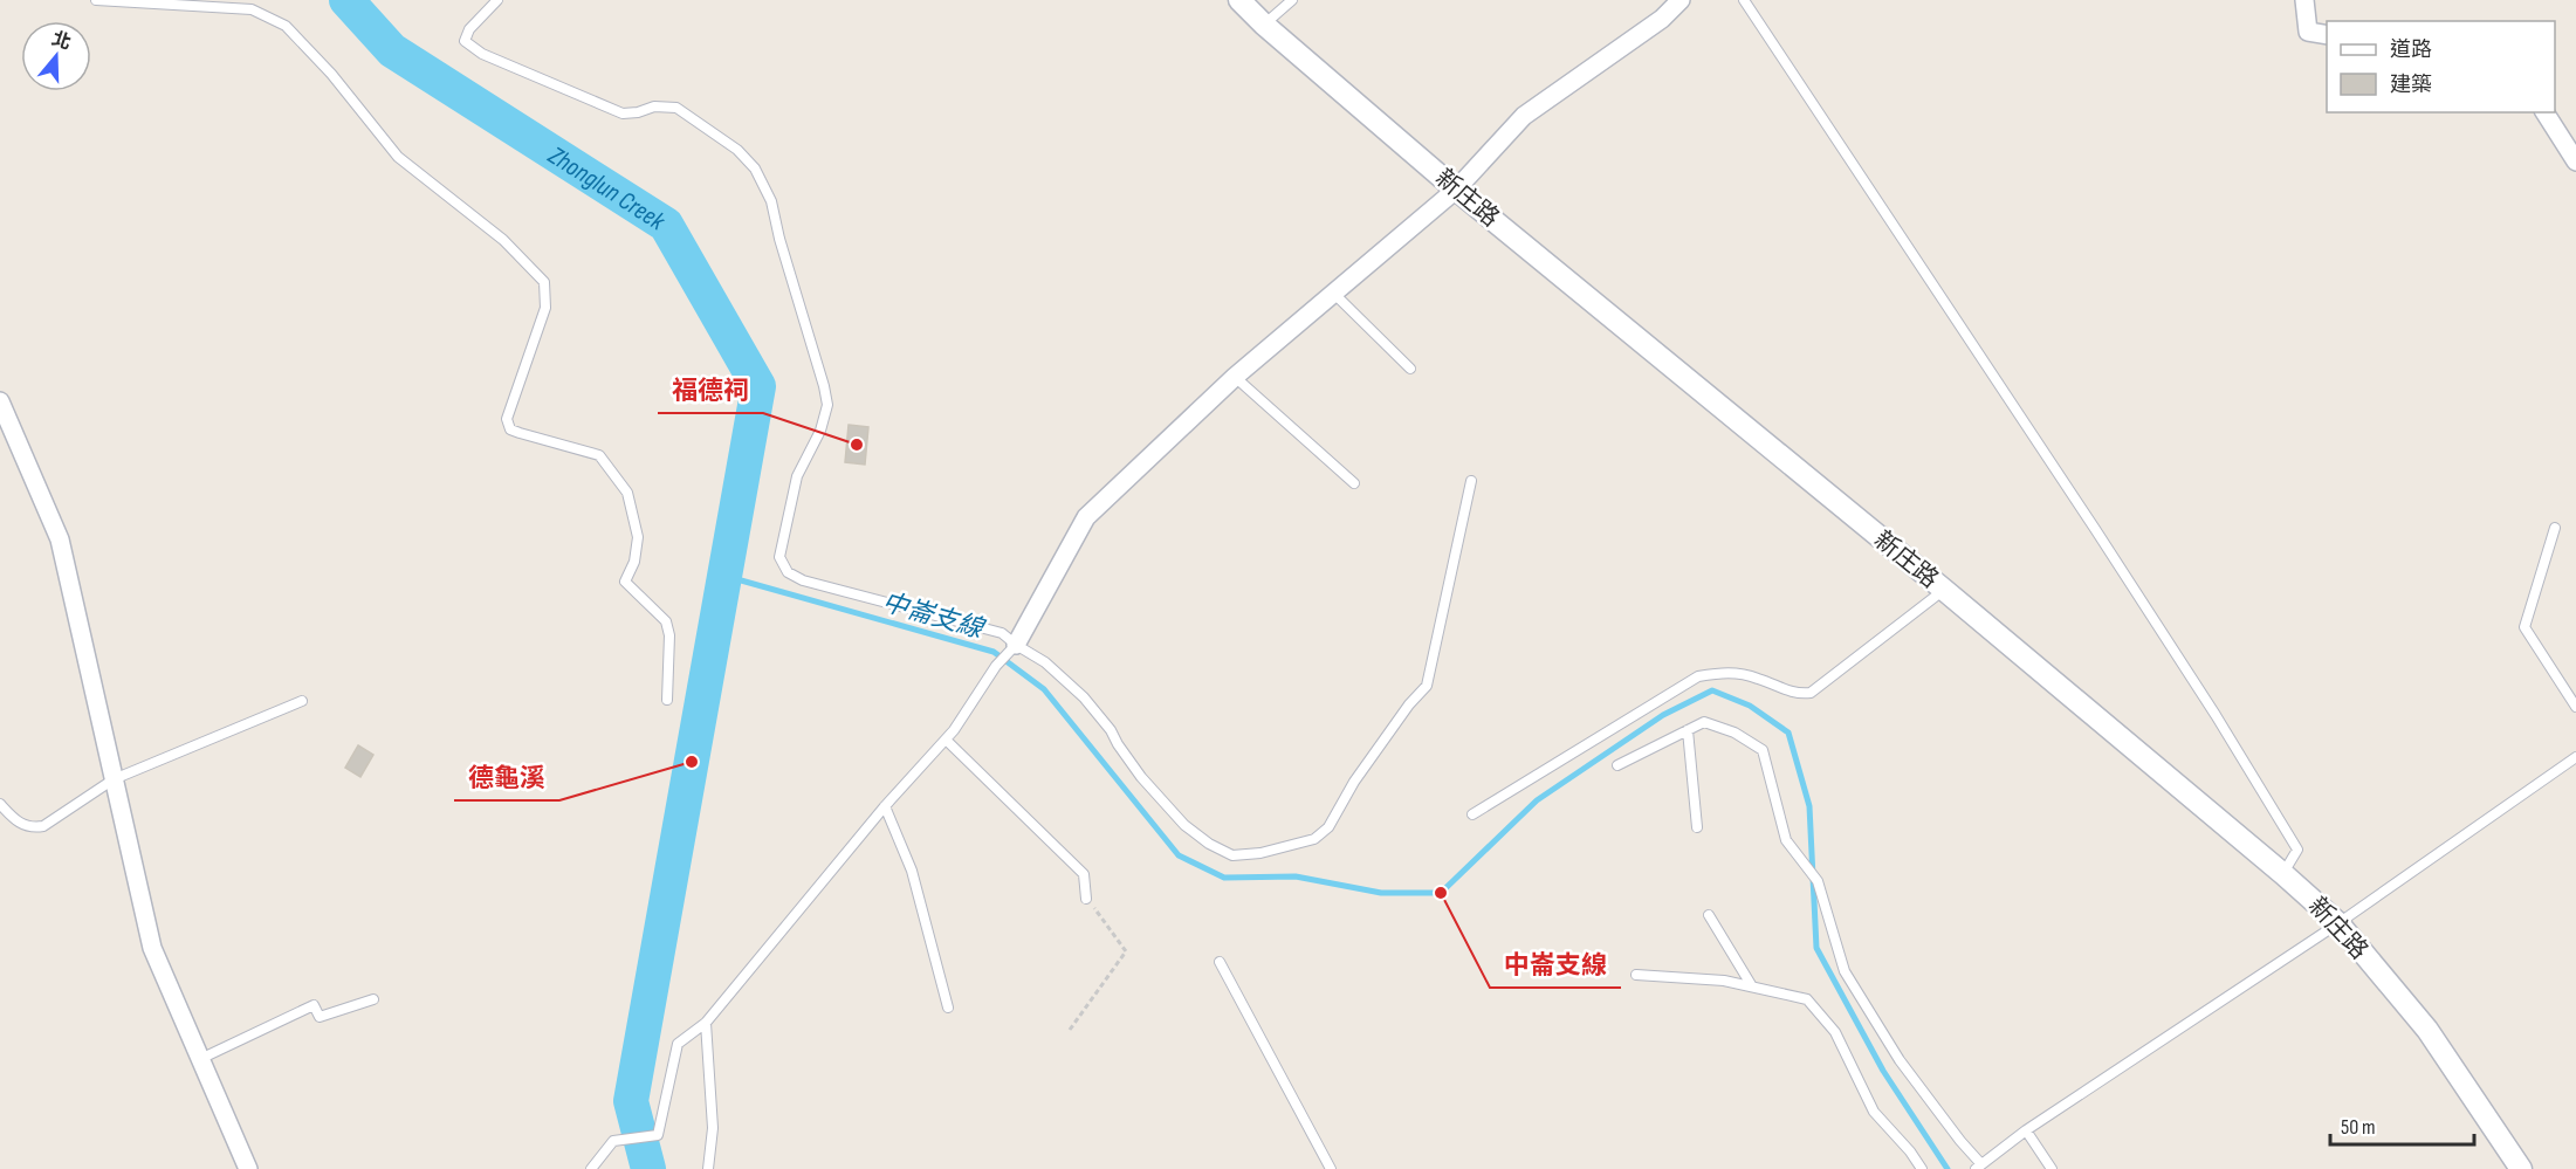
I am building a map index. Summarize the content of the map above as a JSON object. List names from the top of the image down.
{
  "streets": {
    "street": ["新庄路"]
  },
  "water": ["Zhonglun Creek", "中崙支線"],
  "places": ["福德祠", "德龜溪", "中崙支線"],
  "legend": ["道路", "建築"],
  "scale_bar": "50 m",
  "north": "top"
}
